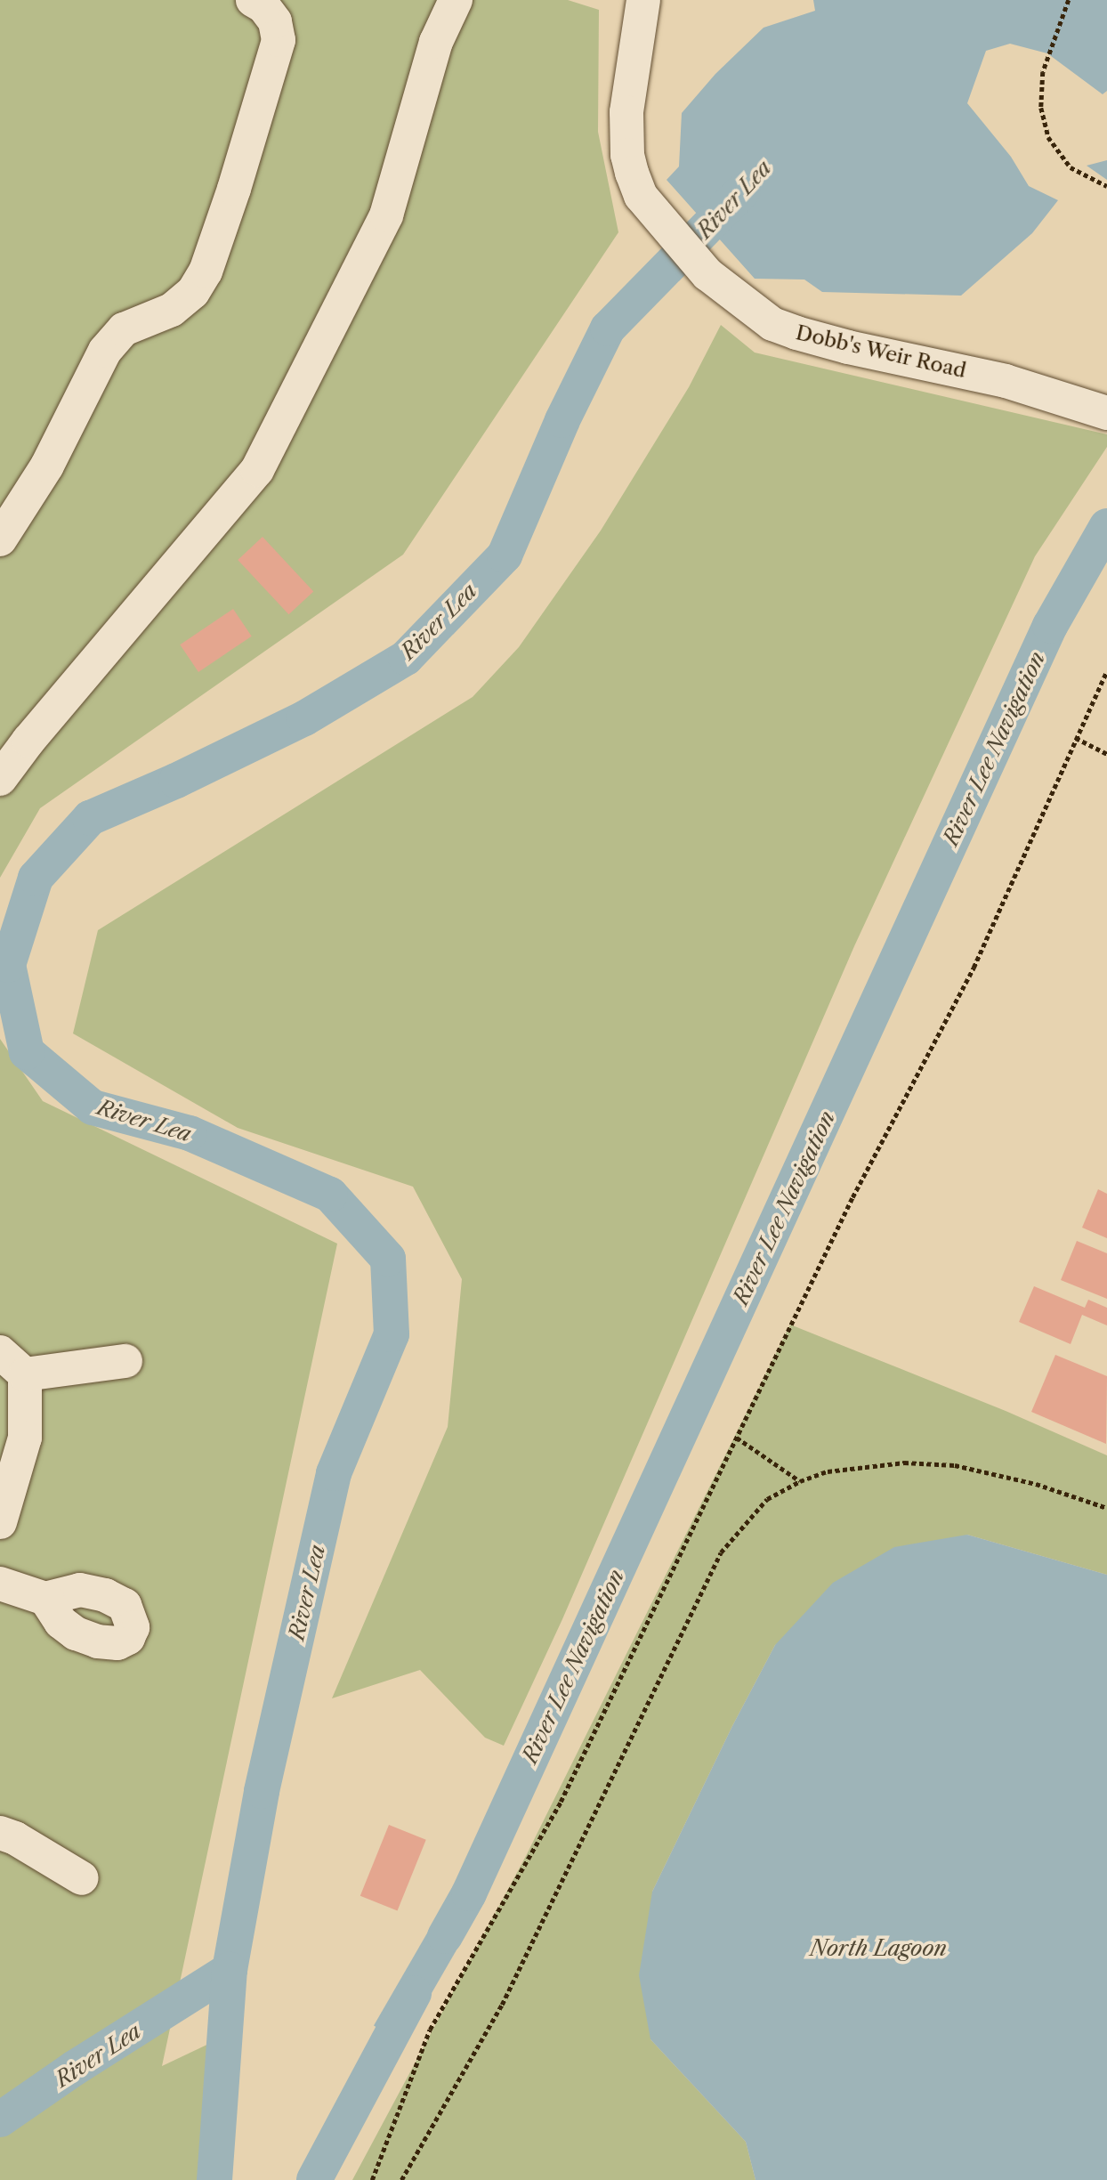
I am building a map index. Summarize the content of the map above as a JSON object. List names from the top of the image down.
{
  "streets": {
    "street": ["Dobb's Weir Road"]
  },
  "water": ["River Lea", "River Lee Navigation", "North Lagoon"]
}
